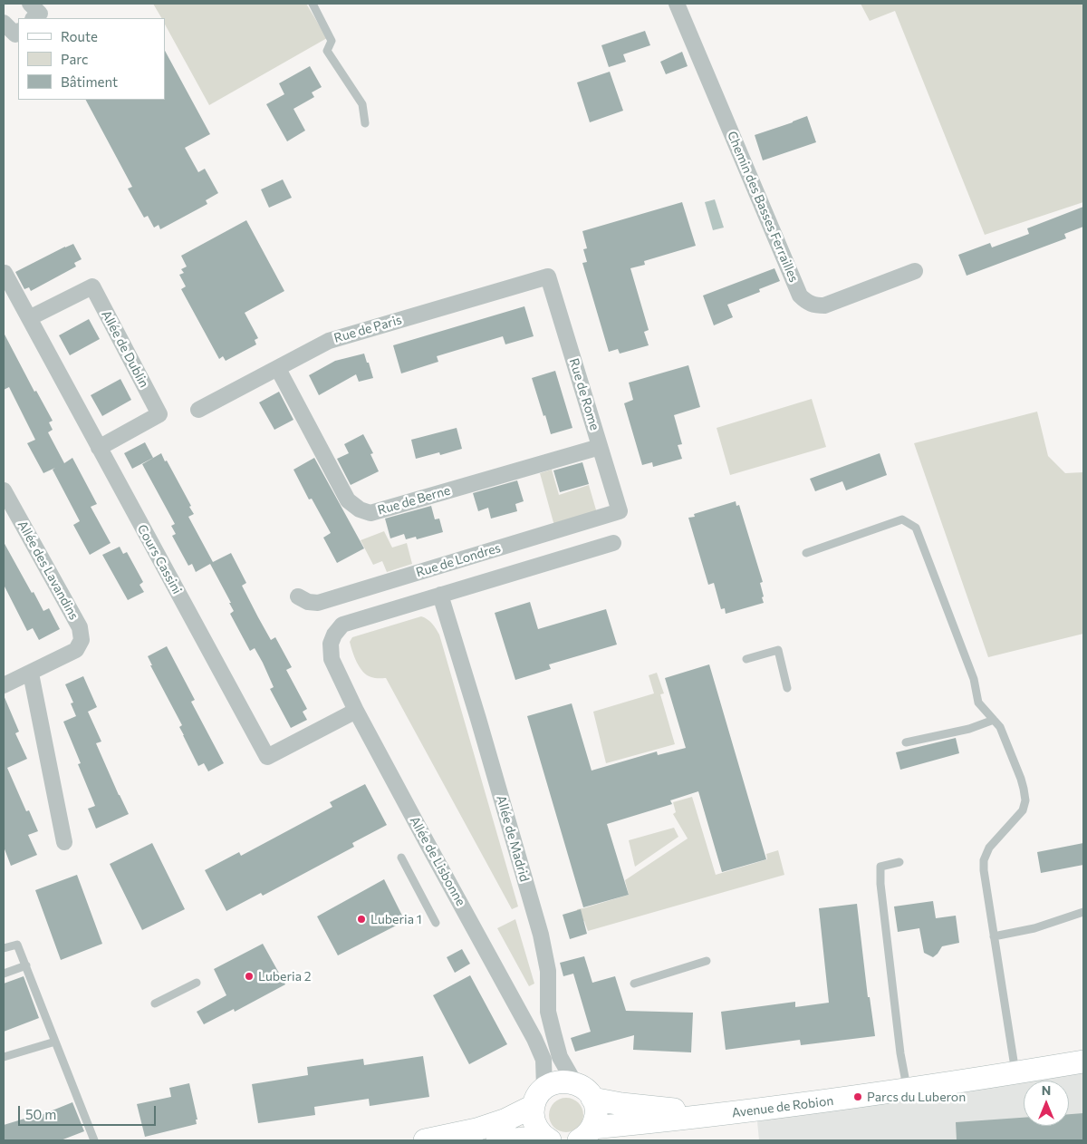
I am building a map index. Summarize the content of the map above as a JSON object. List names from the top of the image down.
{
  "streets": {
    "main road": ["Avenue de Robion"],
    "street": [
      "Chemin des Basses Ferrailles",
      "Rue de Paris",
      "Allée de Dublin",
      "Rue de Rome",
      "Rue de Berne",
      "Cours Cassini",
      "Rue de Londres",
      "Allée des Lavandins",
      "Allée de Madrid",
      "Allée de Lisbonne"
    ]
  },
  "crossings": [
    ["Rue de Paris", "Rue de Rome"],
    ["Rue de Paris", "Rue de Berne"],
    ["Allée de Dublin", "Cours Cassini"],
    ["Rue de Rome", "Rue de Berne"],
    ["Rue de Rome", "Rue de Londres"],
    ["Cours Cassini", "Allée de Lisbonne"],
    ["Allée de Madrid", "Allée de Lisbonne"]
  ],
  "places": ["Luberia 1", "Luberia 2", "Parcs du Luberon"],
  "legend": ["Route", "Parc", "Bâtiment"],
  "scale_bar": "50 m",
  "north": "top"
}
